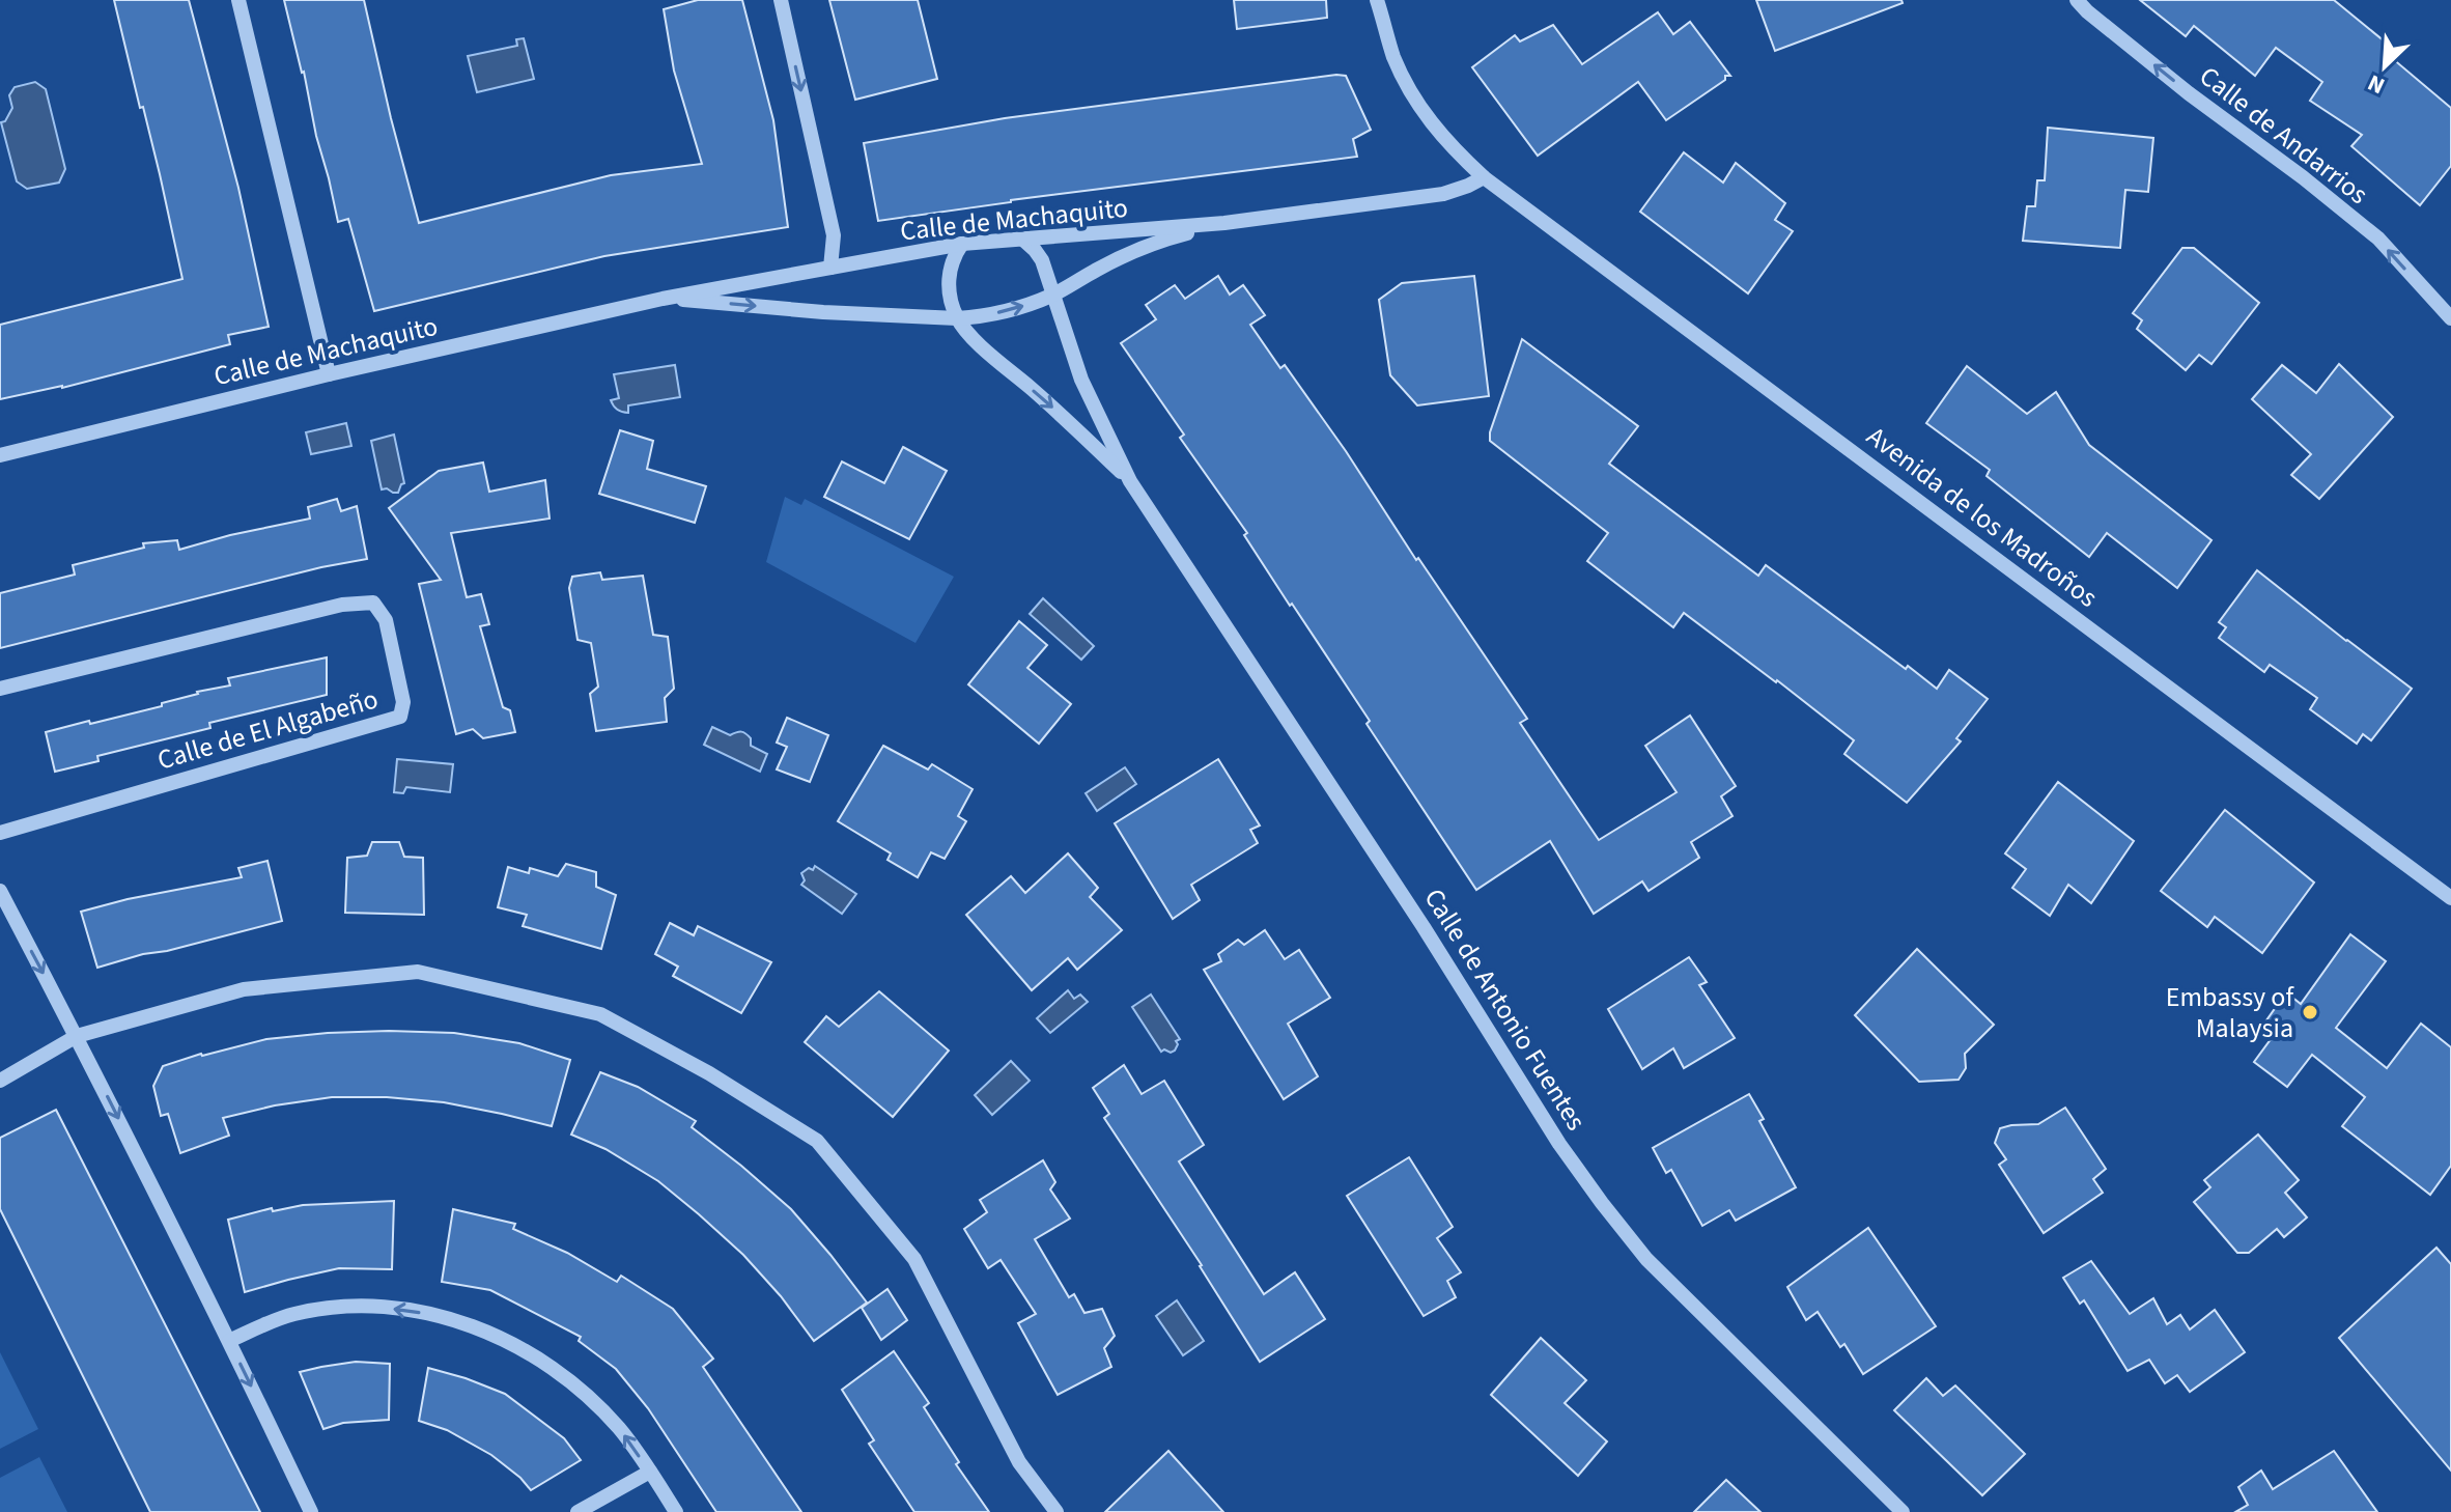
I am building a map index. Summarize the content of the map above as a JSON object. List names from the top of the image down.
{
  "streets": {
    "street": [
      "Calle de Andarrios",
      "Calle de Machaquito",
      "Avenida de los Madroños",
      "Calle de El Algabeño",
      "Calle de Antonio Fuentes"
    ]
  },
  "crossings": [
    ["Calle de Machaquito", "Avenida de los Madroños"],
    ["Calle de Machaquito", "Calle de Antonio Fuentes"]
  ],
  "one_way": ["Calle de Andarrios"],
  "places": ["Embassy of Malaysia"],
  "north": "bottom left"
}
